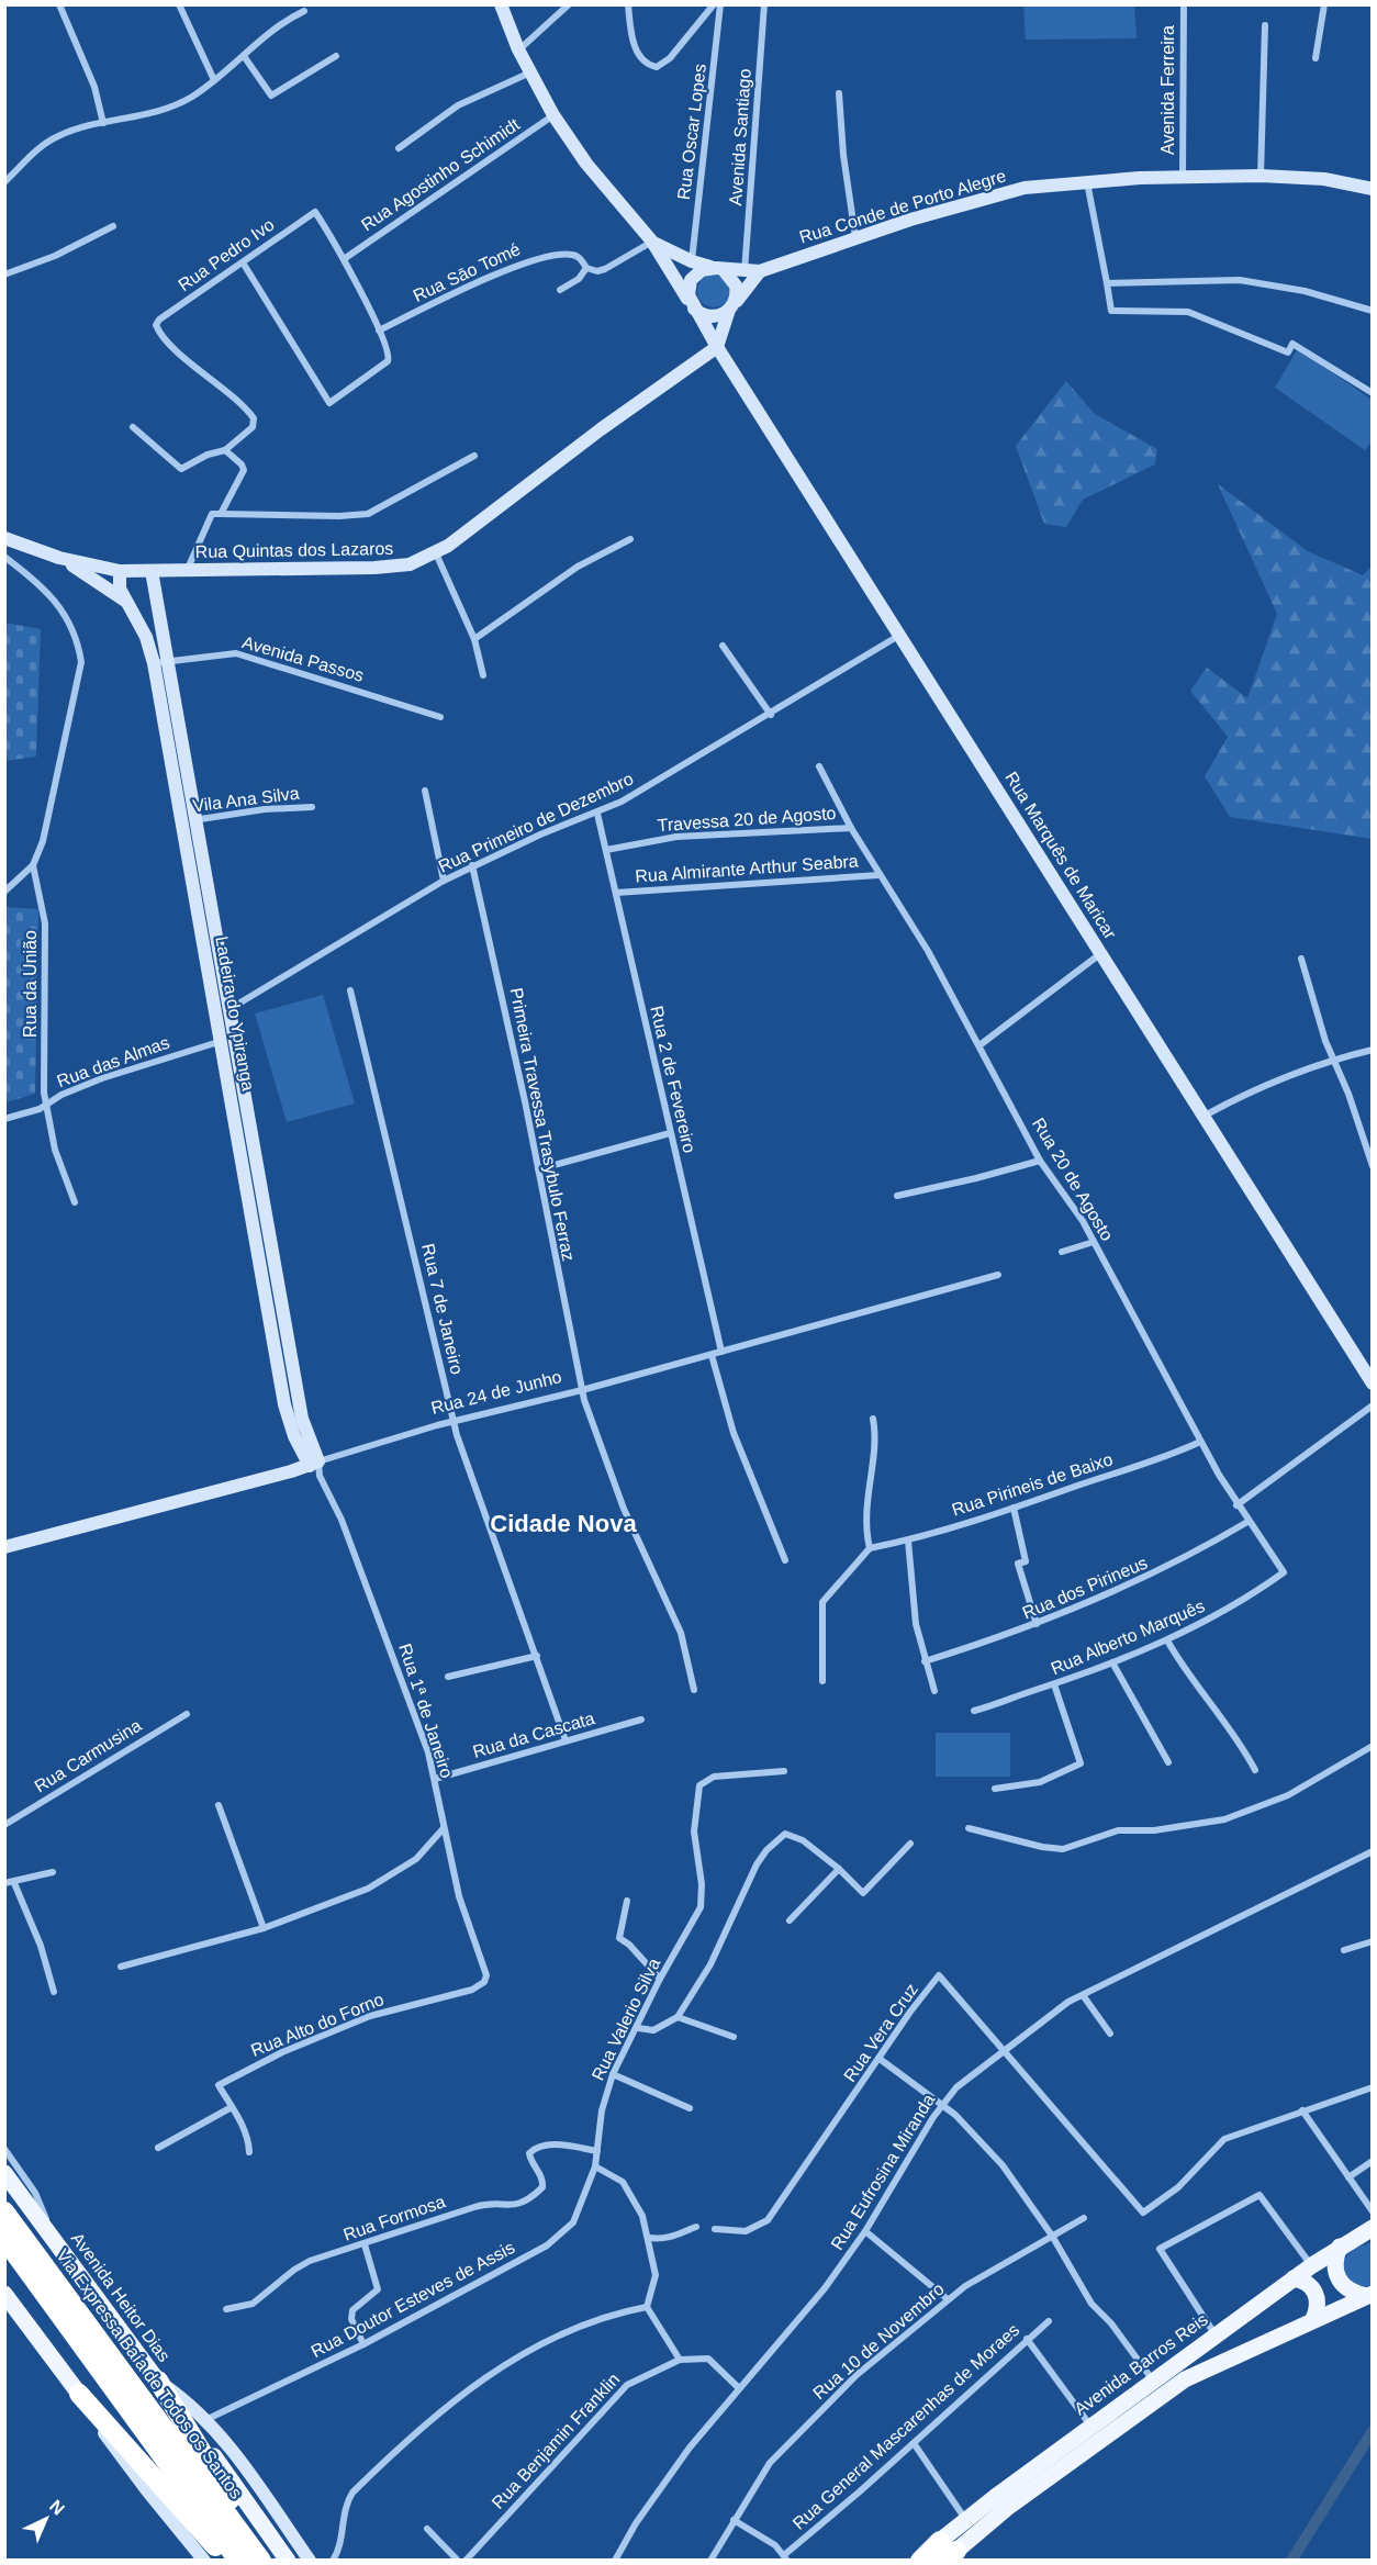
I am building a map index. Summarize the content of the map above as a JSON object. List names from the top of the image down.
{
  "streets": {
    "highway": ["Avenida Barros Reis", "Via Expressa Baía de Todos os Santos"],
    "main road": [
      "Rua Conde de Porto Alegre",
      "Rua Quintas dos Lazaros",
      "Rua Marquês de Maricar",
      "Ladeira do Ypiranga",
      "Rua 24 de Junho",
      "Avenida Heitor Dias"
    ],
    "street": [
      "Avenida Ferreira",
      "Rua Oscar Lopes",
      "Avenida Santiago",
      "Rua Agostinho Schimidt",
      "Rua Pedro Ivo",
      "Rua Sāo Tomé",
      "Avenida Passos",
      "Vila Ana Silva",
      "Travessa 20 de Agosto",
      "Rua Primeiro de Dezembro",
      "Rua Almirante Arthur Seabra",
      "Rua da União",
      "Rua das Almas",
      "Rua 2 de Fevereiro",
      "Primeira Travessa Trasybulo Ferraz",
      "Rua 20 de Agosto",
      "Rua 7 de Janeiro",
      "Rua Pirineis de Baixo",
      "Rua dos Pirineus",
      "Rua Alberto Marquês",
      "Rua 1ª de Janeiro",
      "Rua da Cascata",
      "Rua Carmusina",
      "Rua Valerio Silva",
      "Rua Alto do Forno",
      "Rua Vera Cruz",
      "Rua Eufrosina Miranda",
      "Rua Formosa",
      "Rua Doutor Esteves de Assis",
      "Rua 10 de Novembro",
      "Rua General Mascarenhas de Moraes",
      "Rua Benjamin Franklin"
    ]
  },
  "crossings": [
    ["Avenida Ferreira", "Rua Conde de Porto Alegre"],
    ["Rua Oscar Lopes", "Rua Conde de Porto Alegre"],
    ["Avenida Santiago", "Rua Conde de Porto Alegre"],
    ["Rua Agostinho Schimidt", "Rua Pedro Ivo"],
    ["Rua Conde de Porto Alegre", "Rua Marquês de Maricar"],
    ["Rua Quintas dos Lazaros", "Rua Marquês de Maricar"],
    ["Rua Quintas dos Lazaros", "Ladeira do Ypiranga"],
    ["Avenida Passos", "Ladeira do Ypiranga"],
    ["Vila Ana Silva", "Ladeira do Ypiranga"],
    ["Travessa 20 de Agosto", "Rua 2 de Fevereiro"],
    ["Travessa 20 de Agosto", "Rua 20 de Agosto"],
    ["Rua Primeiro de Dezembro", "Rua Marquês de Maricar"],
    ["Rua Primeiro de Dezembro", "Ladeira do Ypiranga"],
    ["Rua Primeiro de Dezembro", "Rua 2 de Fevereiro"],
    ["Rua Primeiro de Dezembro", "Primeira Travessa Trasybulo Ferraz"],
    ["Rua Almirante Arthur Seabra", "Rua 2 de Fevereiro"],
    ["Rua Almirante Arthur Seabra", "Rua 20 de Agosto"],
    ["Rua da União", "Rua das Almas"],
    ["Ladeira do Ypiranga", "Rua das Almas"],
    ["Ladeira do Ypiranga", "Rua 24 de Junho"],
    ["Ladeira do Ypiranga", "Rua 1ª de Janeiro"],
    ["Rua 2 de Fevereiro", "Rua 24 de Junho"],
    ["Primeira Travessa Trasybulo Ferraz", "Rua 24 de Junho"],
    ["Rua 20 de Agosto", "Rua Pirineis de Baixo"],
    ["Rua 20 de Agosto", "Rua dos Pirineus"],
    ["Rua 20 de Agosto", "Rua Alberto Marquês"],
    ["Rua 7 de Janeiro", "Rua 24 de Junho"],
    ["Rua 7 de Janeiro", "Rua da Cascata"],
    ["Rua 24 de Junho", "Rua 1ª de Janeiro"],
    ["Rua 1ª de Janeiro", "Rua da Cascata"],
    ["Rua 1ª de Janeiro", "Rua Alto do Forno"],
    ["Rua Valerio Silva", "Rua Formosa"],
    ["Rua Valerio Silva", "Rua Doutor Esteves de Assis"],
    ["Rua Vera Cruz", "Rua Eufrosina Miranda"],
    ["Rua Eufrosina Miranda", "Rua Benjamin Franklin"],
    ["Avenida Heitor Dias", "Rua Doutor Esteves de Assis"]
  ],
  "districts": ["Cidade Nova"],
  "north": "top right"
}
